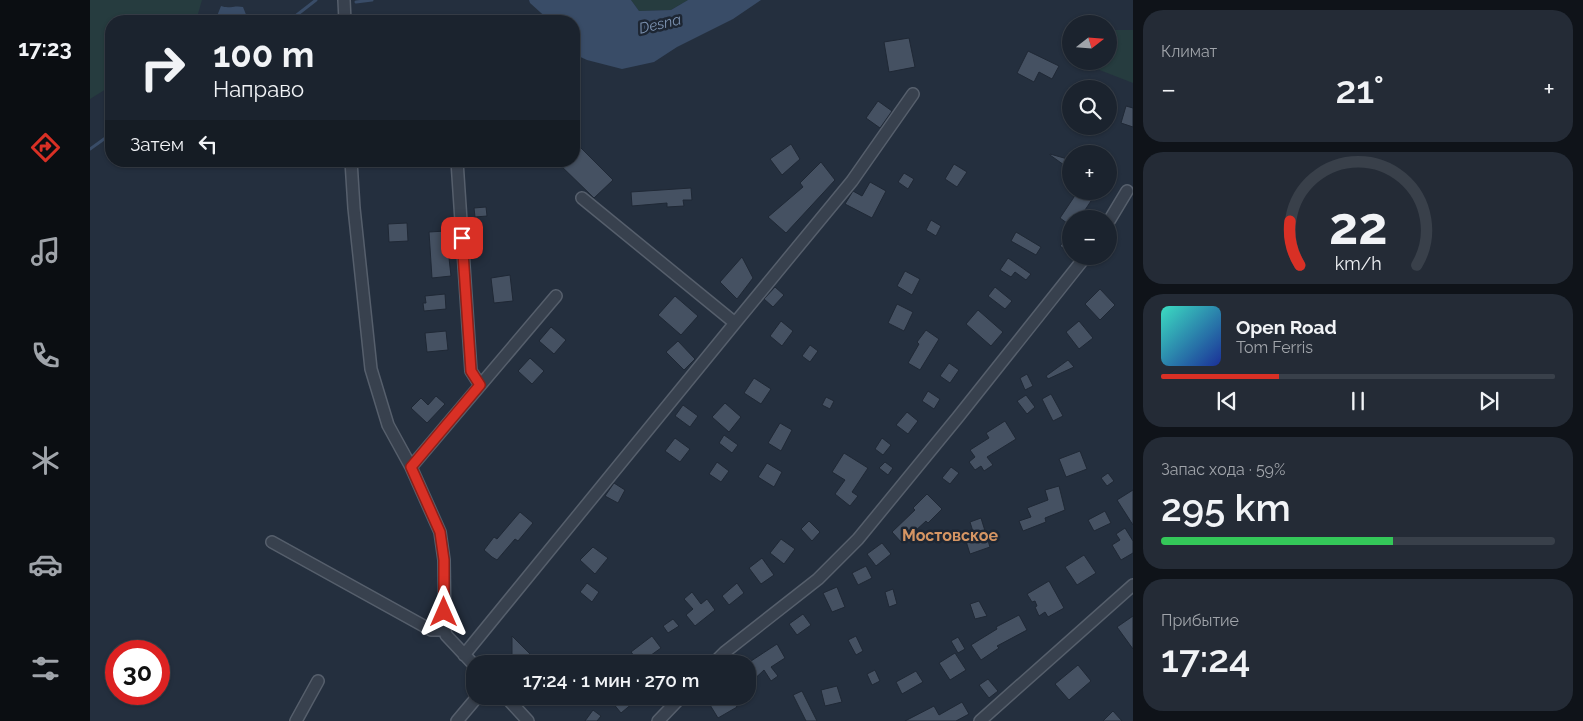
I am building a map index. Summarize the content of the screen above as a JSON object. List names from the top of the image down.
{
  "districts": ["Мостовское"],
  "water": ["Desna"],
  "north": "right",
  "page": {
    "tabs": "17:23",
    "tile": [
      "Климат",
      ["Запас хода · 59%", "295 km"],
      ["Прибытие", "17:24"]
    ],
    "map_buttons": ["+", "−"],
    "turn": ["100 m", "Направо"],
    "heat": ["−", "21°", "+"],
    "then": "Затем",
    "song": ["Open Road", "Tom Ferris"],
    "limit": "30",
    "trip": "17:24 · 1 мин · 270 m",
    "gauge": ["22", "km/h"]
  }
}
